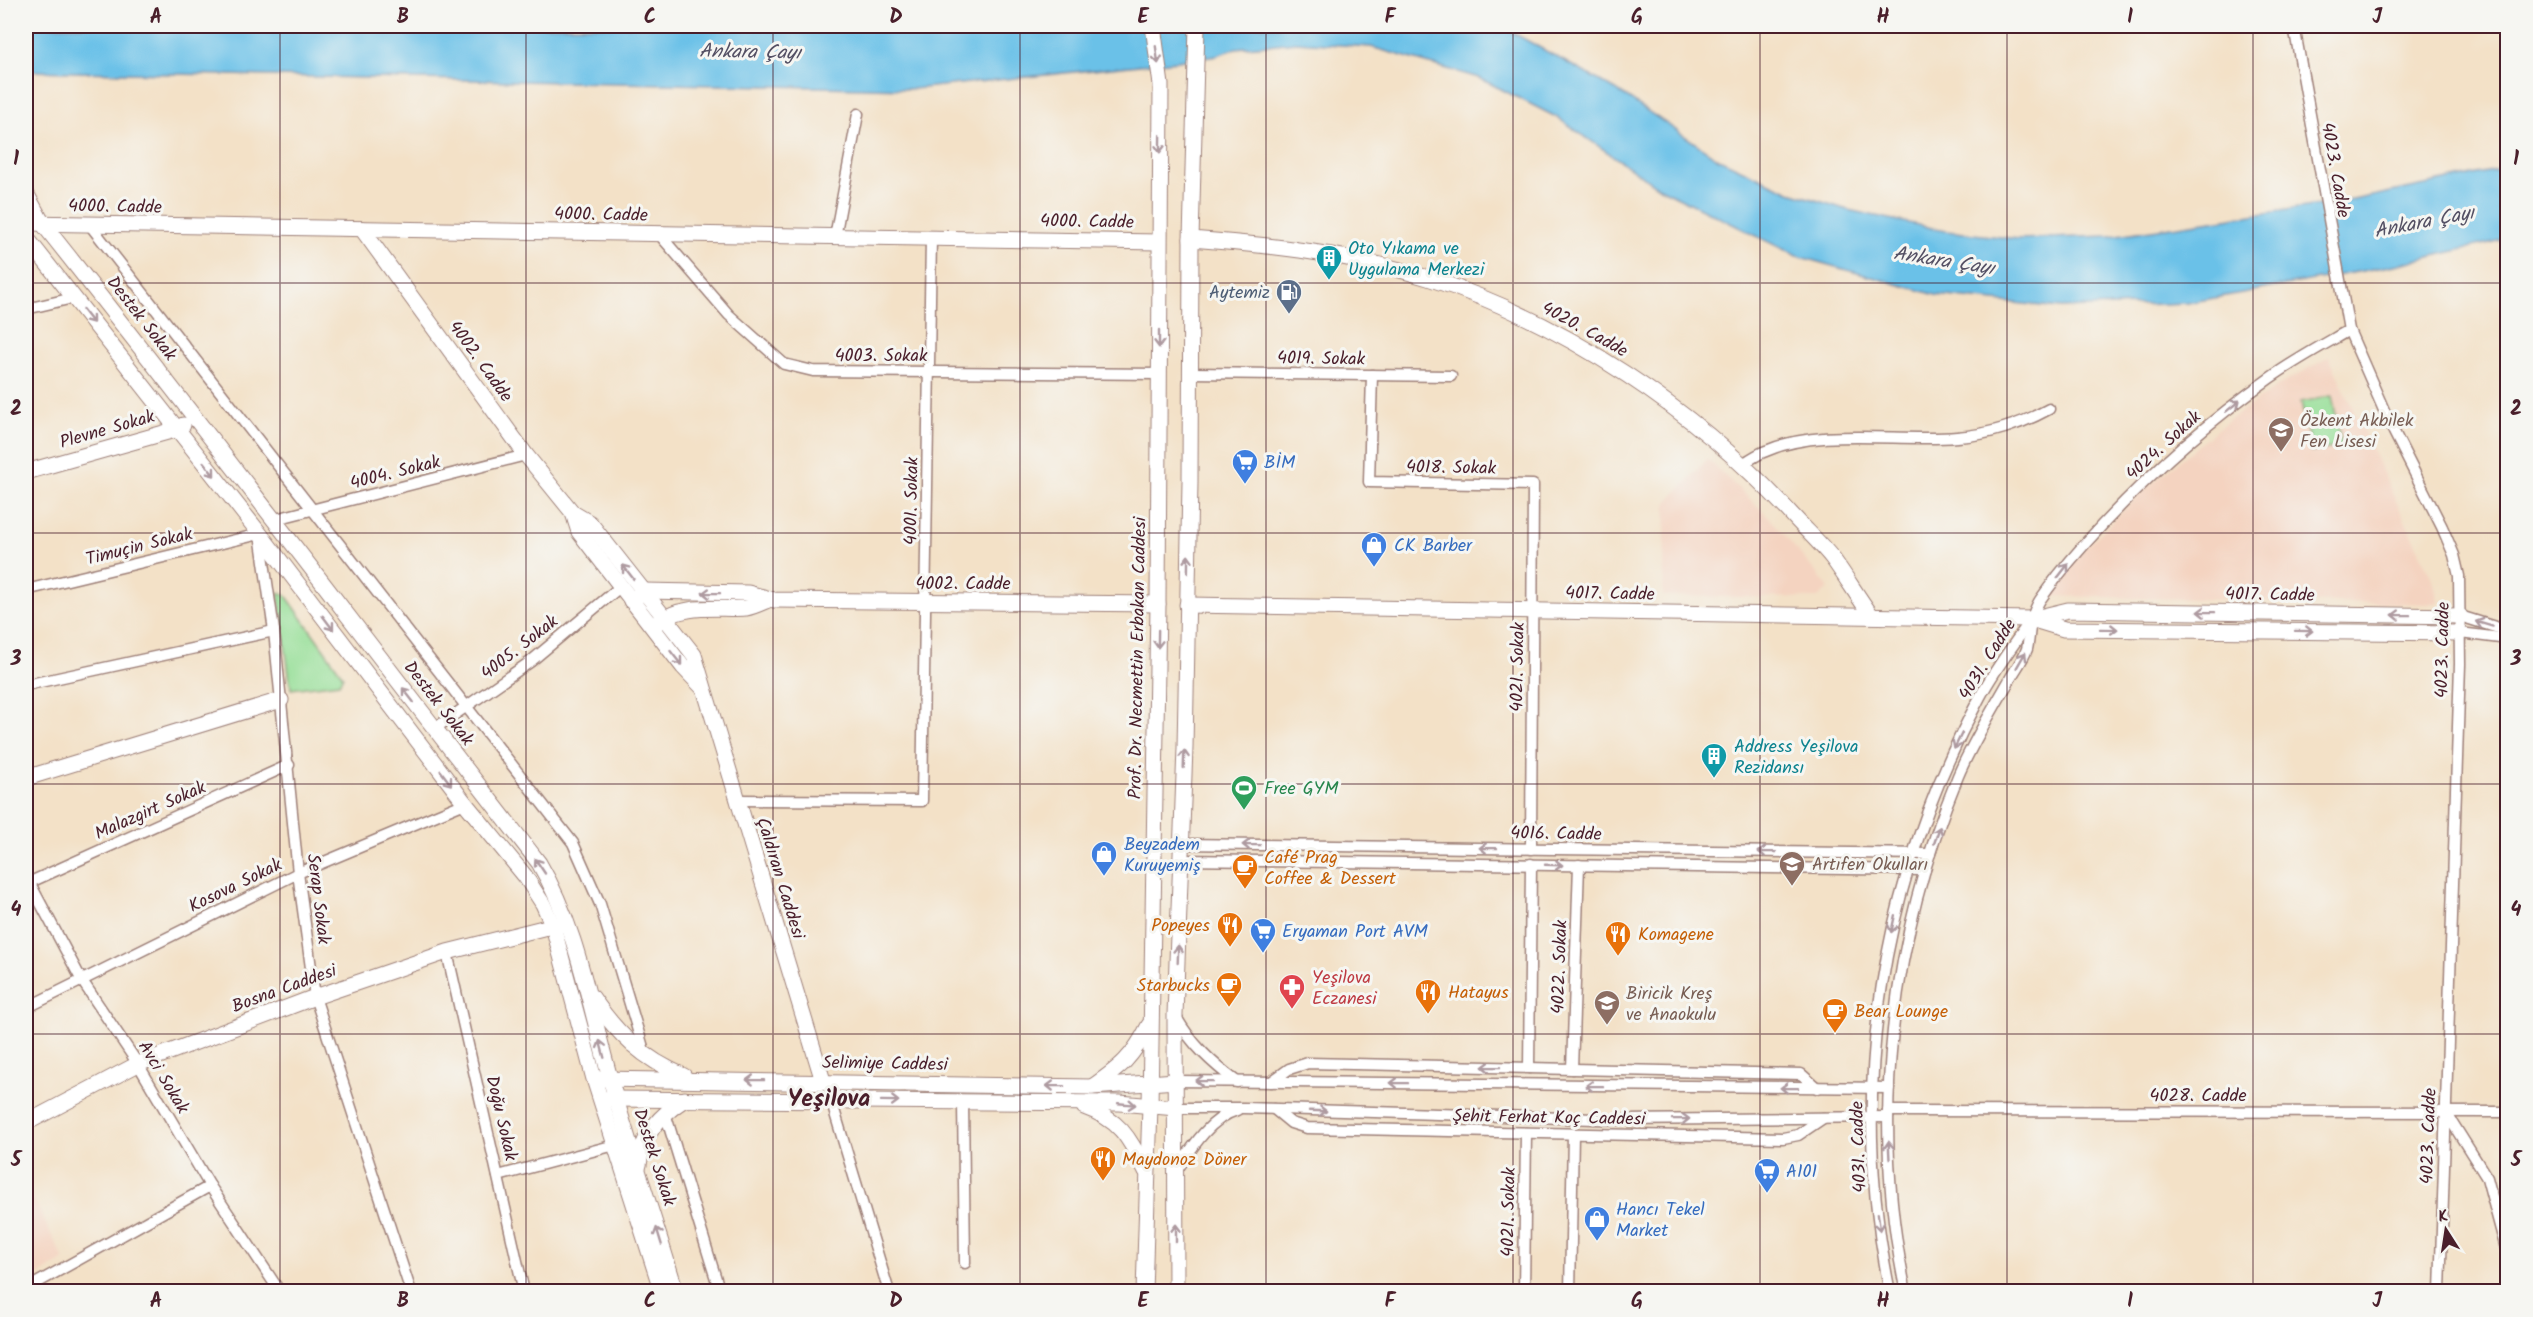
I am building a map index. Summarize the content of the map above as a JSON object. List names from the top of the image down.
{
  "streets": {
    "street": [
      "4023. Cadde",
      "4000. Cadde",
      "Destek Sokak",
      "4020. Cadde",
      "4003. Sokak",
      "4019. Sokak",
      "4002. Cadde",
      "Plevne Sokak",
      "4024. Sokak",
      "4018. Sokak",
      "4004. Sokak",
      "4001. Sokak",
      "Timuçin Sokak",
      "4017. Cadde",
      "4005. Sokak",
      "Prof. Dr. Necmettin Erbakan Caddesi",
      "4031. Cadde",
      "4021. Sokak",
      "Malazgirt Sokak",
      "4016. Cadde",
      "Çaldıran Caddesi",
      "Kosova Sokak",
      "Serap Sokak",
      "4022. Sokak",
      "Bosna Caddesi",
      "Selimiye Caddesi",
      "Avci Sokak",
      "4028. Cadde",
      "Şehit Ferhat Koç Caddesi",
      "Doğu Sokak"
    ]
  },
  "crossings": [
    ["4023. Cadde", "4024. Sokak"],
    ["4023. Cadde", "4017. Cadde"],
    ["4023. Cadde", "4028. Cadde"],
    ["4000. Cadde", "Destek Sokak"],
    ["4000. Cadde", "4003. Sokak"],
    ["4000. Cadde", "4002. Cadde"],
    ["4000. Cadde", "4001. Sokak"],
    ["4000. Cadde", "Prof. Dr. Necmettin Erbakan Caddesi"],
    ["Destek Sokak", "Plevne Sokak"],
    ["Destek Sokak", "4004. Sokak"],
    ["Destek Sokak", "Timuçin Sokak"],
    ["Destek Sokak", "4005. Sokak"],
    ["Destek Sokak", "Kosova Sokak"],
    ["Destek Sokak", "Serap Sokak"],
    ["Destek Sokak", "Bosna Caddesi"],
    ["Destek Sokak", "Selimiye Caddesi"],
    ["4020. Cadde", "4017. Cadde"],
    ["4003. Sokak", "4001. Sokak"],
    ["4003. Sokak", "Prof. Dr. Necmettin Erbakan Caddesi"],
    ["4019. Sokak", "4018. Sokak"],
    ["4002. Cadde", "4004. Sokak"],
    ["4002. Cadde", "4001. Sokak"],
    ["4002. Cadde", "4005. Sokak"],
    ["4002. Cadde", "Prof. Dr. Necmettin Erbakan Caddesi"],
    ["4002. Cadde", "Çaldıran Caddesi"],
    ["4024. Sokak", "4017. Cadde"],
    ["4024. Sokak", "4031. Cadde"],
    ["4018. Sokak", "4021. Sokak"],
    ["4001. Sokak", "Çaldıran Caddesi"],
    ["Timuçin Sokak", "Serap Sokak"],
    ["4017. Cadde", "4031. Cadde"],
    ["4017. Cadde", "4021. Sokak"],
    ["Prof. Dr. Necmettin Erbakan Caddesi", "Selimiye Caddesi"],
    ["4031. Cadde", "4016. Cadde"],
    ["4031. Cadde", "4028. Cadde"],
    ["4031. Cadde", "Şehit Ferhat Koç Caddesi"],
    ["4021. Sokak", "4016. Cadde"],
    ["4021. Sokak", "Şehit Ferhat Koç Caddesi"],
    ["Malazgirt Sokak", "Serap Sokak"],
    ["Malazgirt Sokak", "Avci Sokak"],
    ["4016. Cadde", "4022. Sokak"],
    ["Çaldıran Caddesi", "Selimiye Caddesi"],
    ["Kosova Sokak", "Serap Sokak"],
    ["Kosova Sokak", "Avci Sokak"],
    ["Serap Sokak", "Bosna Caddesi"],
    ["4022. Sokak", "Şehit Ferhat Koç Caddesi"],
    ["Bosna Caddesi", "Avci Sokak"],
    ["Bosna Caddesi", "Doğu Sokak"],
    ["Selimiye Caddesi", "Şehit Ferhat Koç Caddesi"],
    ["4028. Cadde", "Şehit Ferhat Koç Caddesi"]
  ],
  "one_way": ["4024. Sokak"],
  "districts": ["Yeşilova"],
  "water": ["Ankara Çayı"],
  "places": {
    "building": ["Oto Yıkama ve Uygulama Merkezi", "Address Yeşilova Rezidansı"],
    "fuel station": ["Aytemiz"],
    "school or university": ["Özkent Akbilek Fen Lisesi", "Artıfen Okulları", "Biricik Kreş ve Anaokulu"],
    "supermarket": ["BİM", "Eryaman Port AVM", "A101"],
    "shop": ["CK Barber", "Beyzadem Kuruyemiş", "Hancı Tekel Market"],
    "sports": ["Free GYM"],
    "cafe": ["Café Prag Coffee & Dessert", "Starbucks", "Bear Lounge"],
    "restaurant": [
      "Popeyes",
      "Komagene",
      "Hatayus",
      "Maydonoz Döner"
    ],
    "pharmacy": ["Yeşilova Eczanesi"]
  },
  "north": "top",
  "grid": {
    "columns": [
      "A",
      "B",
      "C",
      "D",
      "E",
      "F",
      "G",
      "H",
      "I",
      "J"
    ],
    "rows": [
      "1",
      "2",
      "3",
      "4",
      "5"
    ]
  }
}
